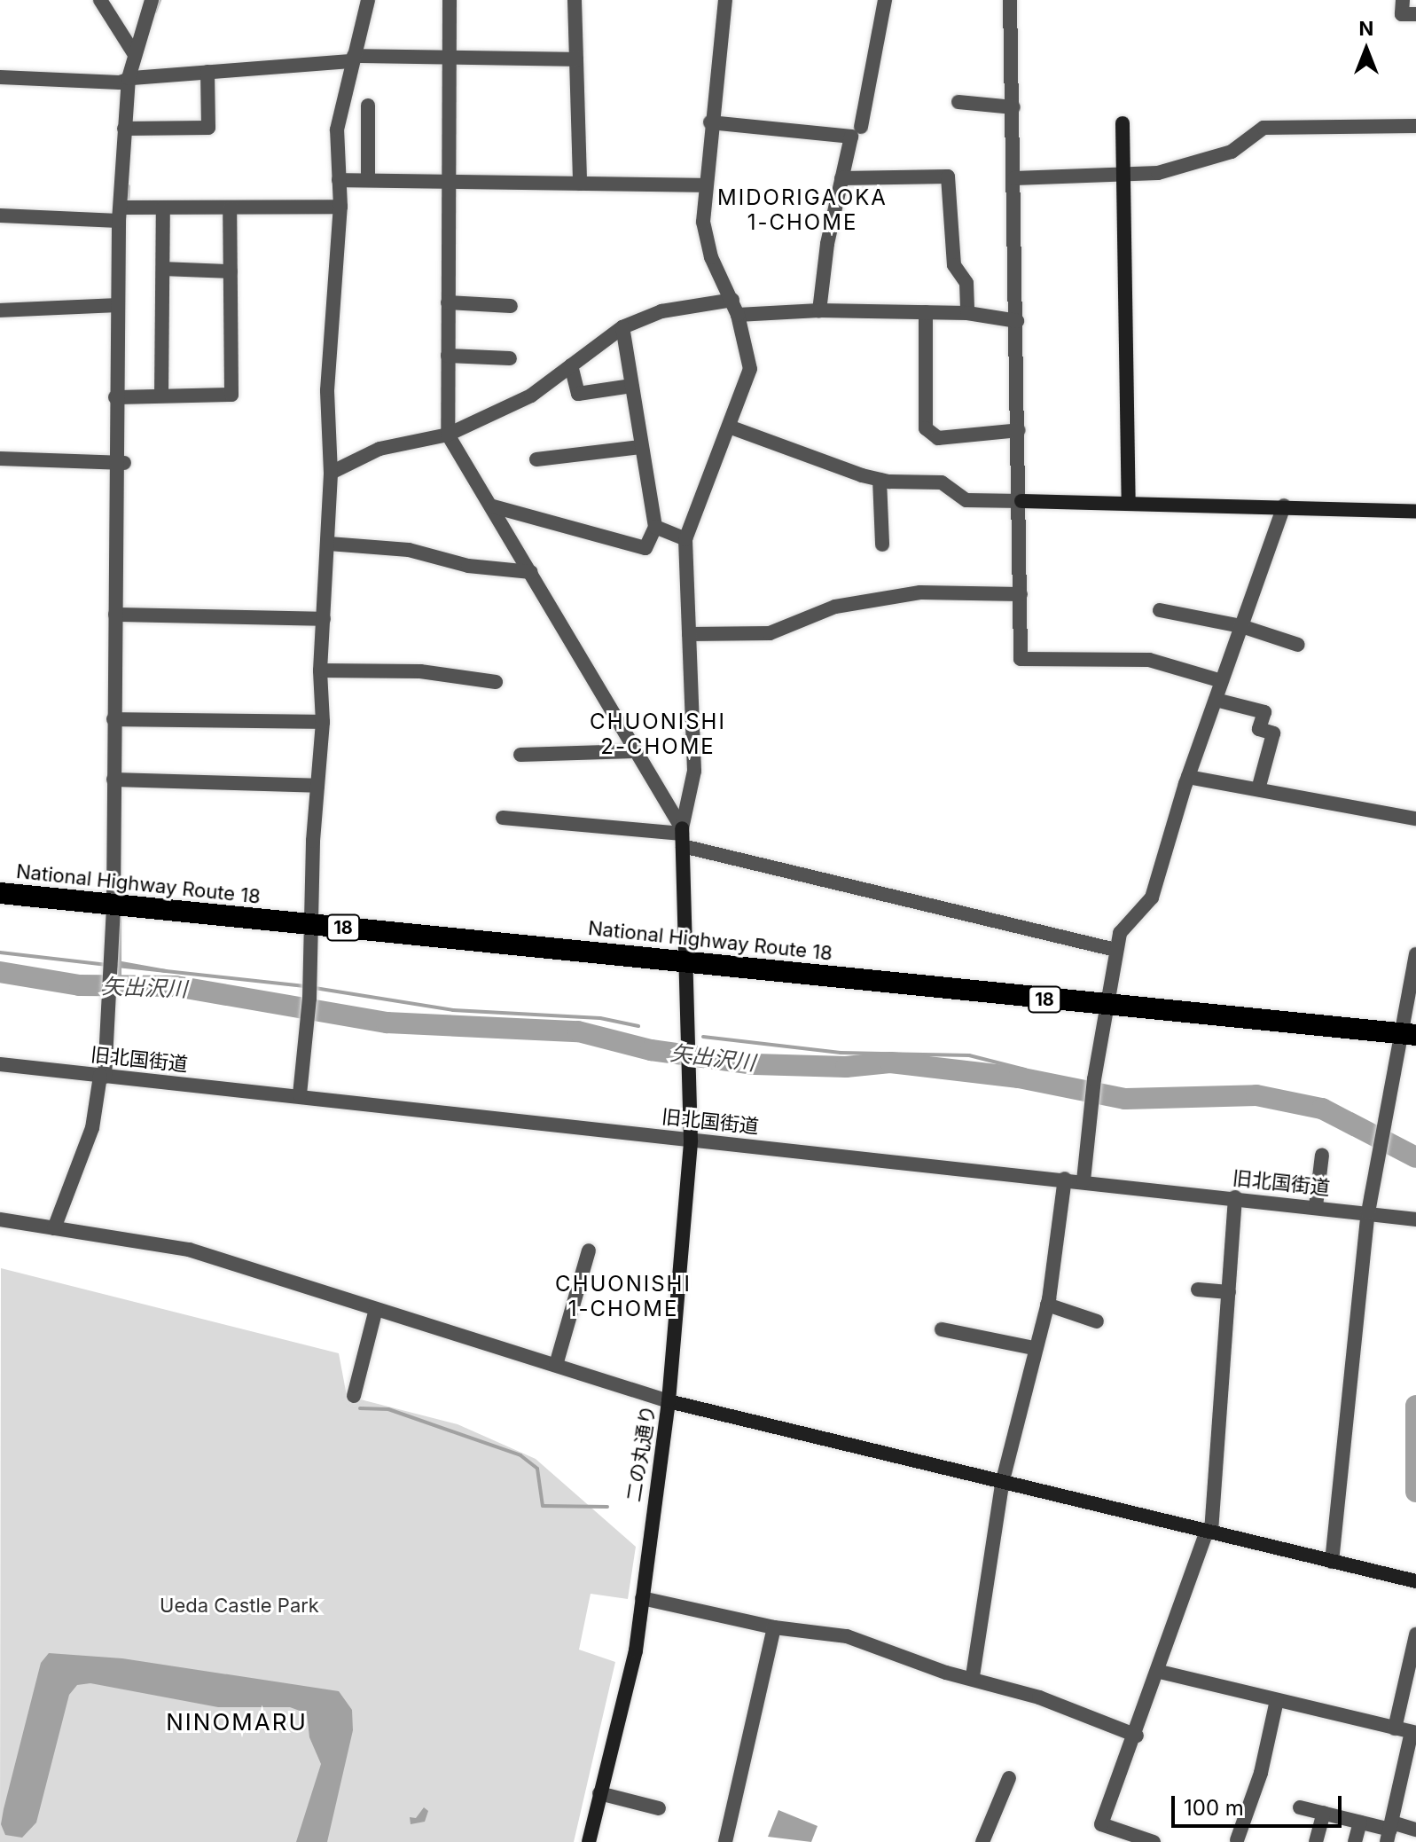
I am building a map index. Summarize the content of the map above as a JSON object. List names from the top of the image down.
{
  "streets": {
    "highway": ["National Highway Route 18", "18"],
    "street": ["旧北国街道", "二の丸通り"]
  },
  "crossings": [
    ["National Highway Route 18", "二の丸通り"],
    ["旧北国街道", "二の丸通り"]
  ],
  "districts": [
    "MIDORIGAOKA 1-CHOME",
    "CHUONISHI 2-CHOME",
    "CHUONISHI 1-CHOME",
    "NINOMARU"
  ],
  "water": ["矢出沢川"],
  "parks": ["Ueda Castle Park"],
  "scale_bar": "100 m",
  "north": "top"
}
